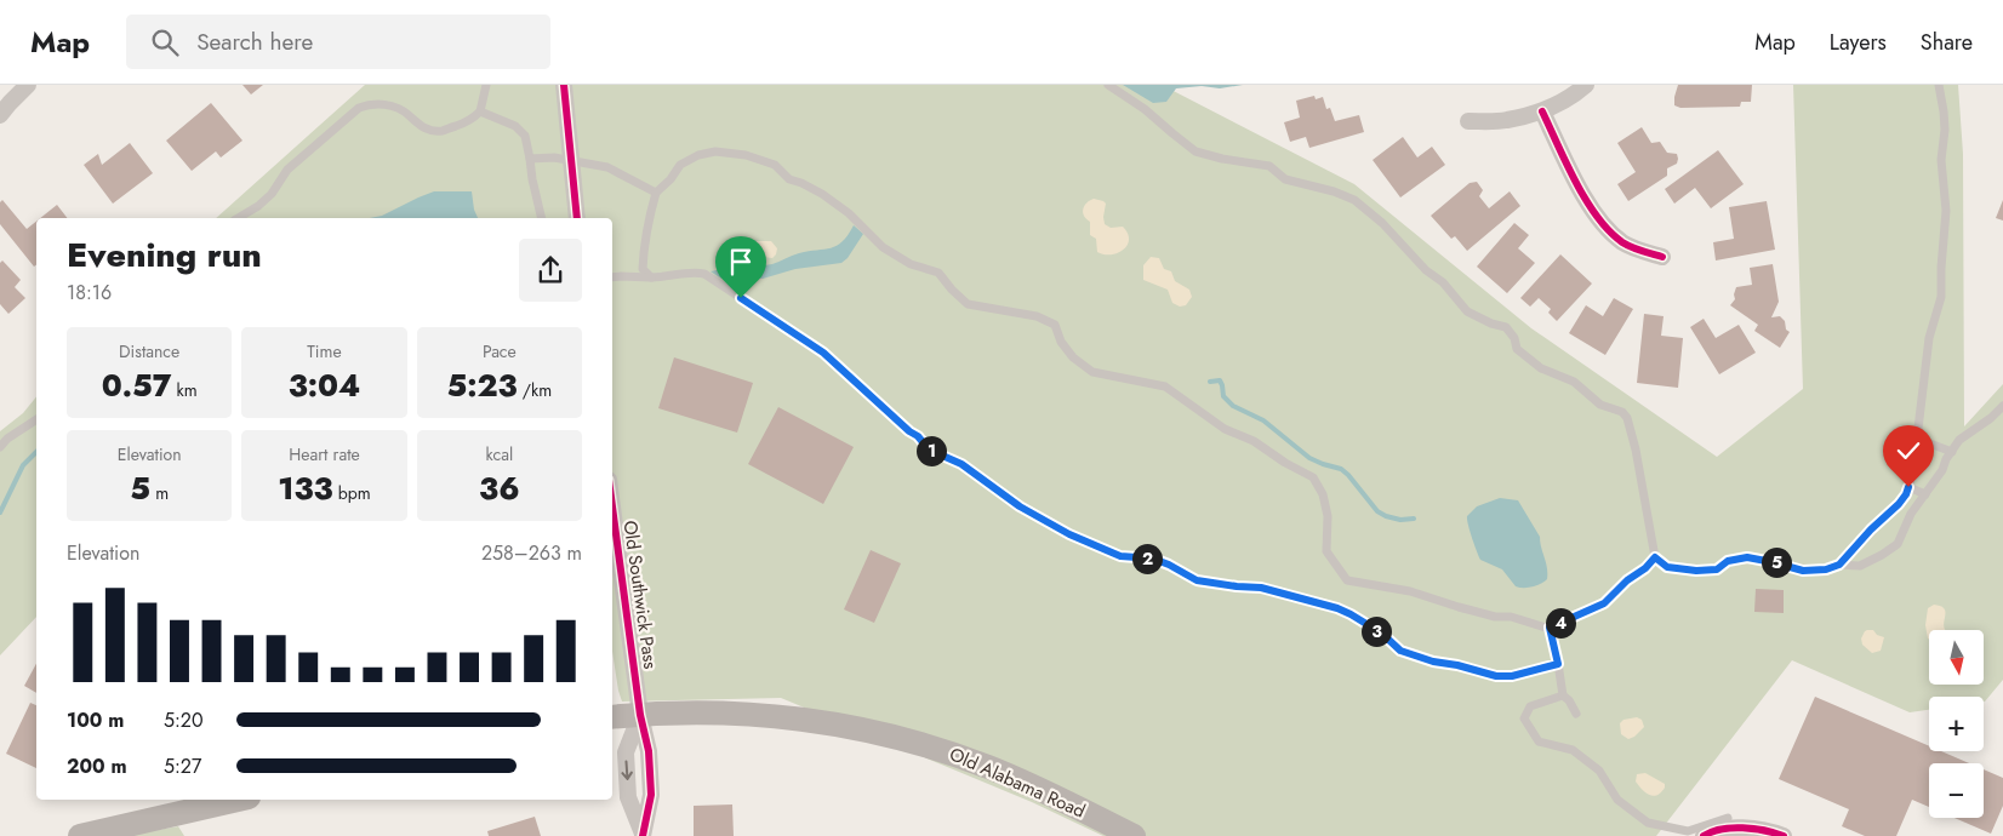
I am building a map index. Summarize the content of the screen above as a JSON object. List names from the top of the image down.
{
  "streets": {
    "main road": ["Old Alabama Road"],
    "street": ["Old Southwick Pass"]
  },
  "crossings": [
    ["Old Southwick Pass", "Old Alabama Road"]
  ],
  "north": "bottom",
  "page": {
    "header": "Map",
    "search": "Search here",
    "nav": ["Map", "Layers", "Share"],
    "heading": ["Evening run", "18:16"],
    "stats": [
      ["Distance", "0.57 km"],
      ["Time", "3:04"],
      ["Pace", "5:23 /km"],
      ["Elevation", "5 m"],
      ["Heart rate", "133 bpm"],
      ["kcal", "36"]
    ],
    "pins": [
      "1",
      "2",
      "5",
      "4",
      "3"
    ],
    "chart": ["Elevation", "258–263 m"],
    "map_buttons": ["+", "−"],
    "list": [
      {
        "name": "100 m",
        "note": "5:20"
      },
      {
        "name": "200 m",
        "note": "5:27"
      }
    ]
  }
}
